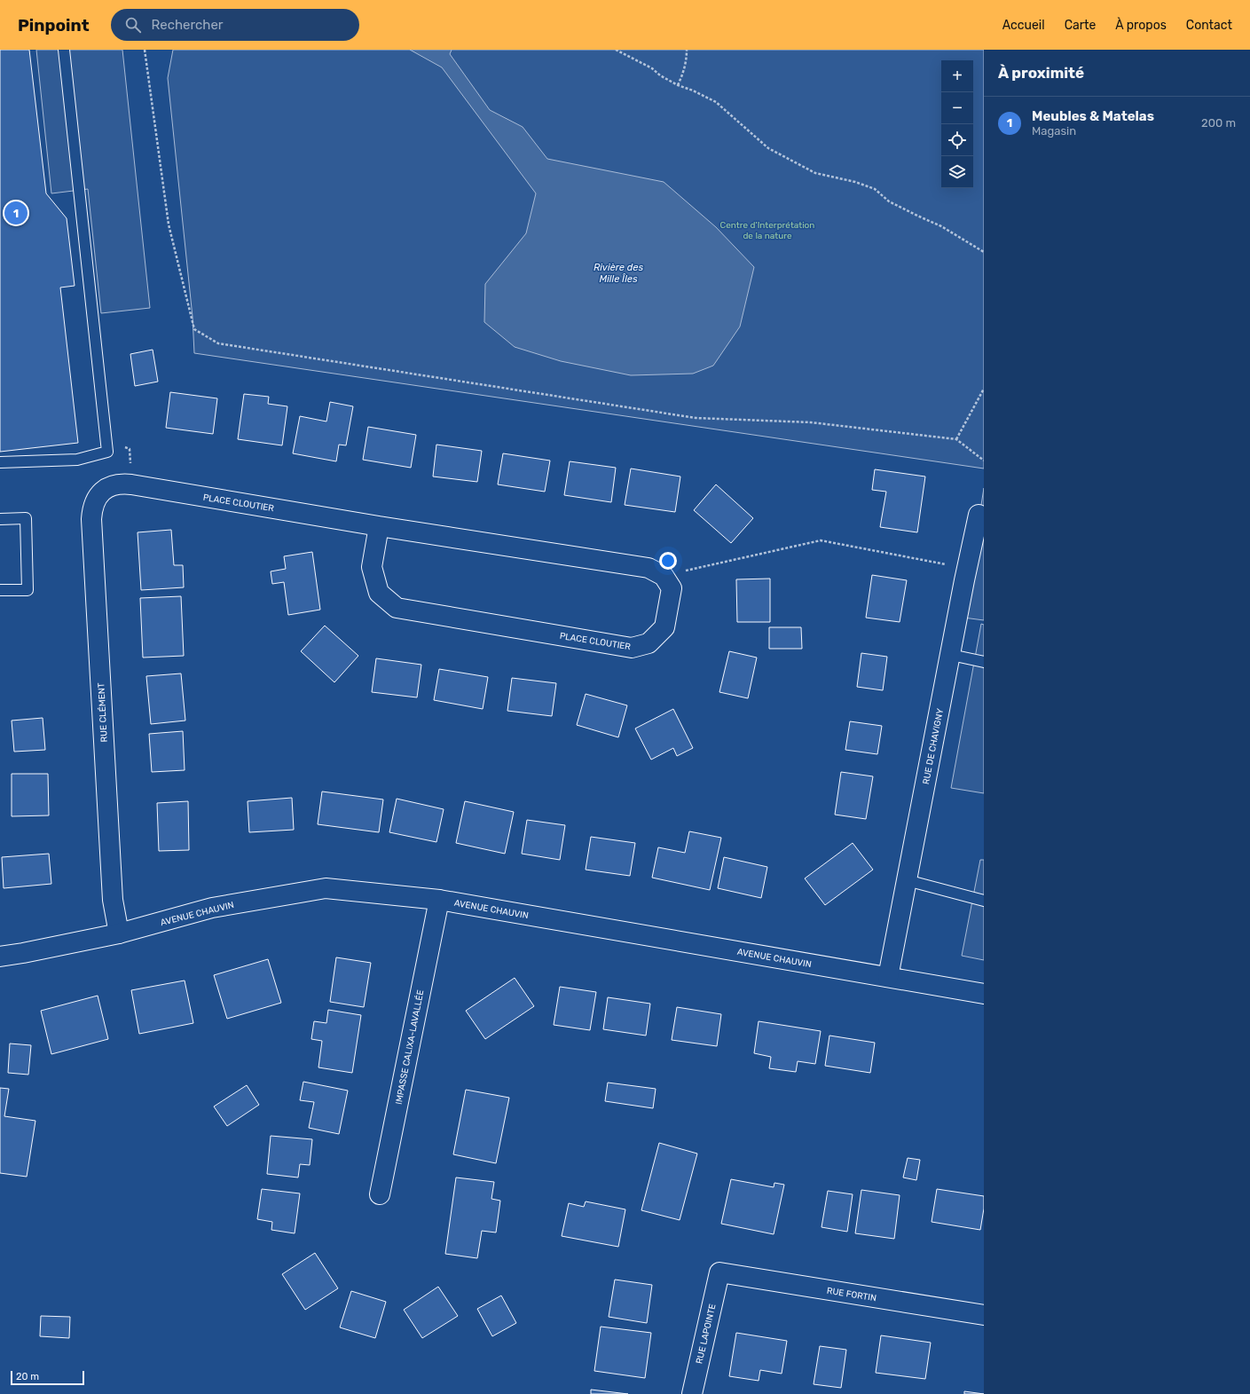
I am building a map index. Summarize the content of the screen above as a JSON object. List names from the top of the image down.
{
  "streets": {
    "street": [
      "PLACE CLOUTIER",
      "RUE CLÉMENT",
      "RUE DE CHAVIGNY",
      "AVENUE CHAUVIN",
      "IMPASSE CALIXA-LAVALLÉE",
      "RUE FORTIN",
      "RUE LAPOINTE"
    ]
  },
  "crossings": [
    ["PLACE CLOUTIER", "RUE CLÉMENT"],
    ["RUE CLÉMENT", "AVENUE CHAUVIN"],
    ["RUE DE CHAVIGNY", "AVENUE CHAUVIN"],
    ["AVENUE CHAUVIN", "IMPASSE CALIXA-LAVALLÉE"],
    ["RUE FORTIN", "RUE LAPOINTE"]
  ],
  "water": ["Rivière des Mille Îles"],
  "parks": ["Centre d'Interprétation de la nature"],
  "scale_bar": "20 m",
  "page": {
    "header": "Pinpoint",
    "search": "Rechercher",
    "nav": [
      "Accueil",
      "Carte",
      "À propos",
      "Contact"
    ],
    "heading": "À proximité",
    "map_buttons": ["+", "−"],
    "list": [
      {
        "mark": "1",
        "name": "Meubles & Matelas",
        "note": "Magasin",
        "value": "200 m"
      }
    ],
    "pins": "1",
    "scale": "20 m"
  }
}
